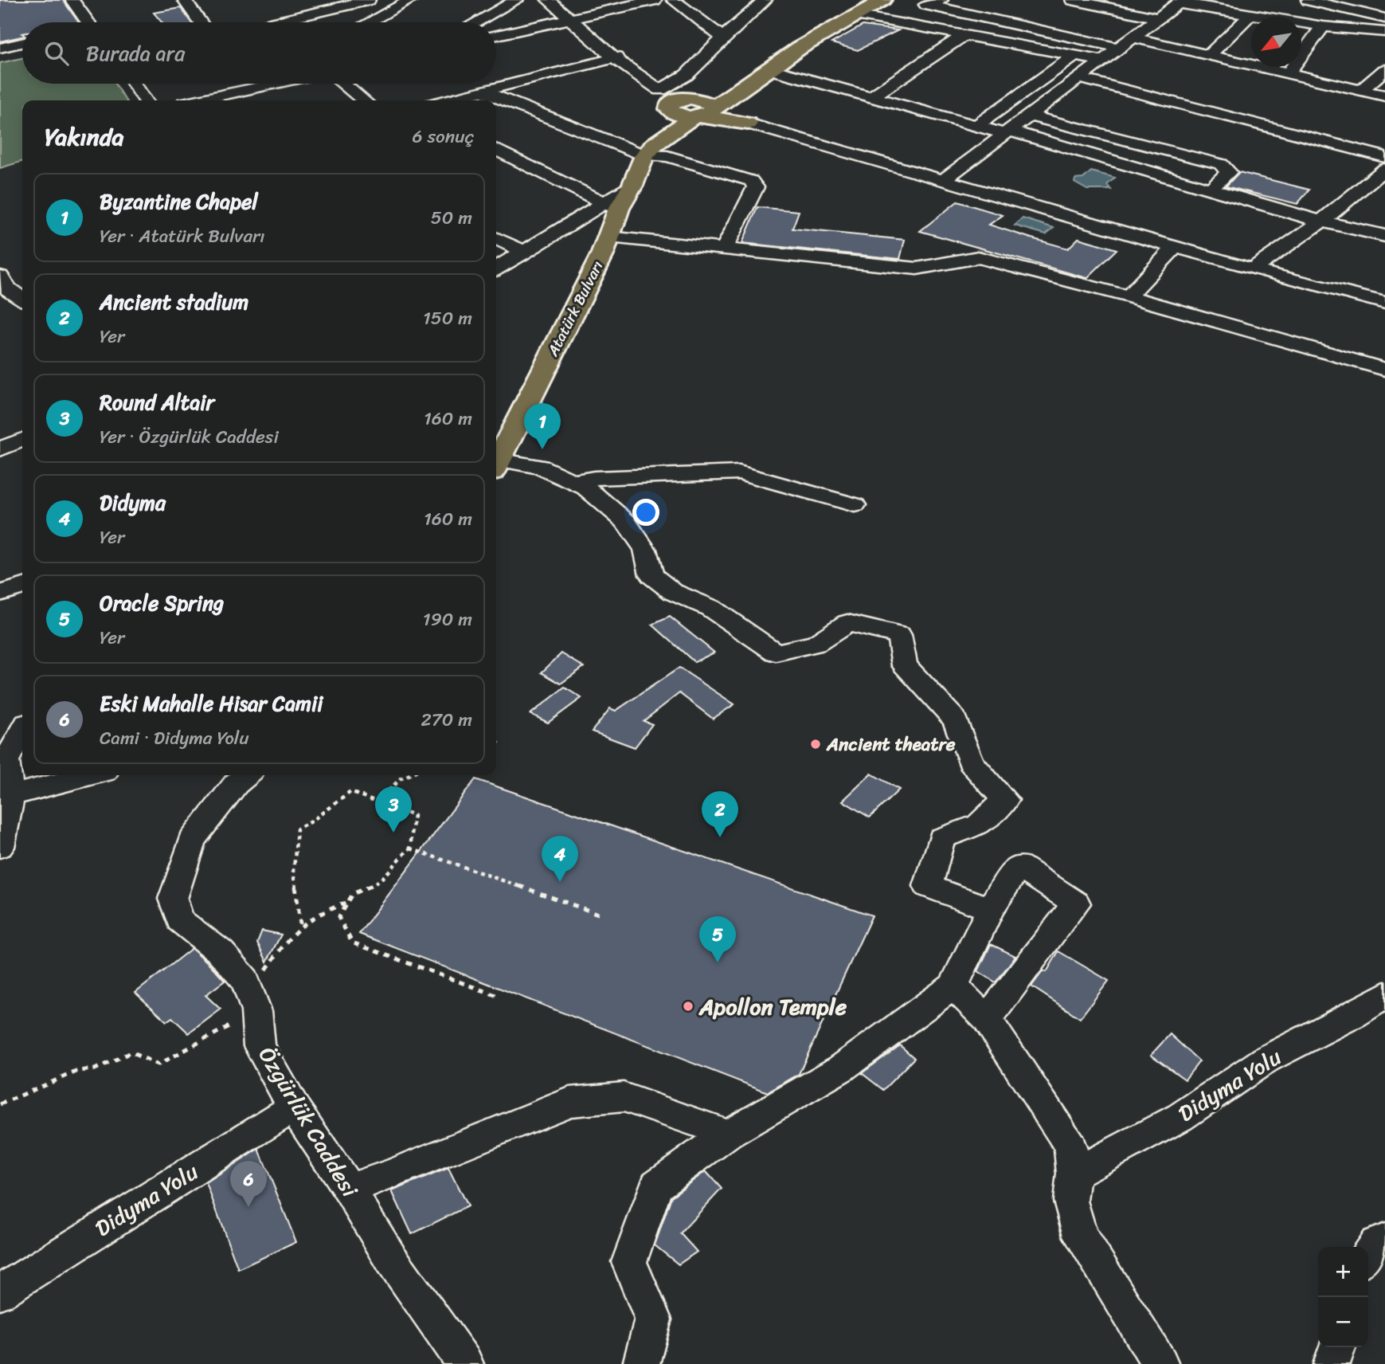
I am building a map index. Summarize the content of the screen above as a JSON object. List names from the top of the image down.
{
  "streets": {
    "main road": ["Atatürk Bulvarı"],
    "street": ["Didyma Yolu", "Özgürlük Caddesi"]
  },
  "crossings": [
    ["Didyma Yolu", "Özgürlük Caddesi"]
  ],
  "places": ["Ancient theatre", "Apollon Temple"],
  "north": "bottom left",
  "page": {
    "search": "Burada ara",
    "heading": ["Yakında", "6 sonuç"],
    "list": [
      {
        "mark": "1",
        "name": "Byzantine Chapel",
        "note": "Yer · Atatürk Bulvarı",
        "value": "50 m"
      },
      {
        "mark": "2",
        "name": "Ancient stadium",
        "note": "Yer",
        "value": "150 m"
      },
      {
        "mark": "3",
        "name": "Round Altair",
        "note": "Yer · Özgürlük Caddesi",
        "value": "160 m"
      },
      {
        "mark": "4",
        "name": "Didyma",
        "note": "Yer",
        "value": "160 m"
      },
      {
        "mark": "5",
        "name": "Oracle Spring",
        "note": "Yer",
        "value": "190 m"
      },
      {
        "mark": "6",
        "name": "Eski Mahalle Hisar Camii",
        "note": "Cami · Didyma Yolu",
        "value": "270 m"
      }
    ],
    "pins": [
      "1",
      "3",
      "2",
      "4",
      "5",
      "6"
    ],
    "map_buttons": ["+", "−"]
  }
}
